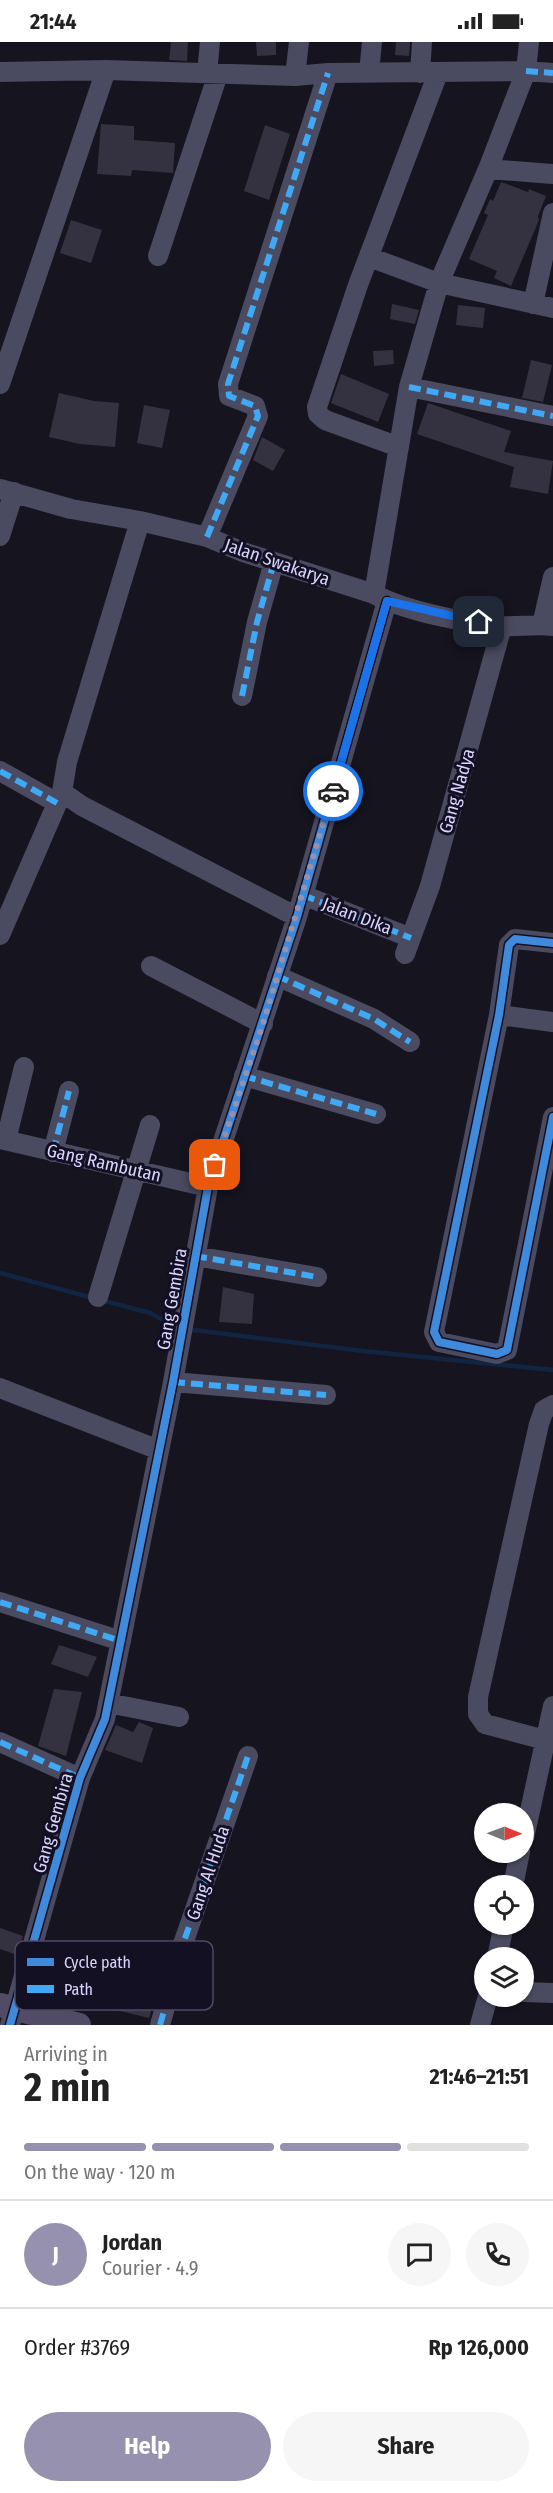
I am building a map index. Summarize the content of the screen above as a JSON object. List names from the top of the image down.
{
  "streets": {
    "street": [
      "Jalan Swakarya",
      "Gang Nadya",
      "Jalan Dika",
      "Gang Rambutan",
      "Gang Gembira",
      "Gang Al Huda"
    ]
  },
  "crossings": [
    ["Jalan Swakarya", "Gang Nadya"],
    ["Jalan Swakarya", "Gang Gembira"],
    ["Gang Nadya", "Jalan Dika"],
    ["Jalan Dika", "Gang Gembira"],
    ["Gang Rambutan", "Gang Gembira"]
  ],
  "legend": ["Cycle path", "Path"],
  "north": "right",
  "page": {
    "status": "21:44",
    "heading": ["2 min", "Arriving in", "21:46–21:51"],
    "panel": [
      "Jordan",
      "Courier · 4.9",
      "Order #3769",
      "Rp 126,000"
    ],
    "bar": "On the way · 120 m",
    "round": "J",
    "buttons": ["Help", "Share"]
  }
}
